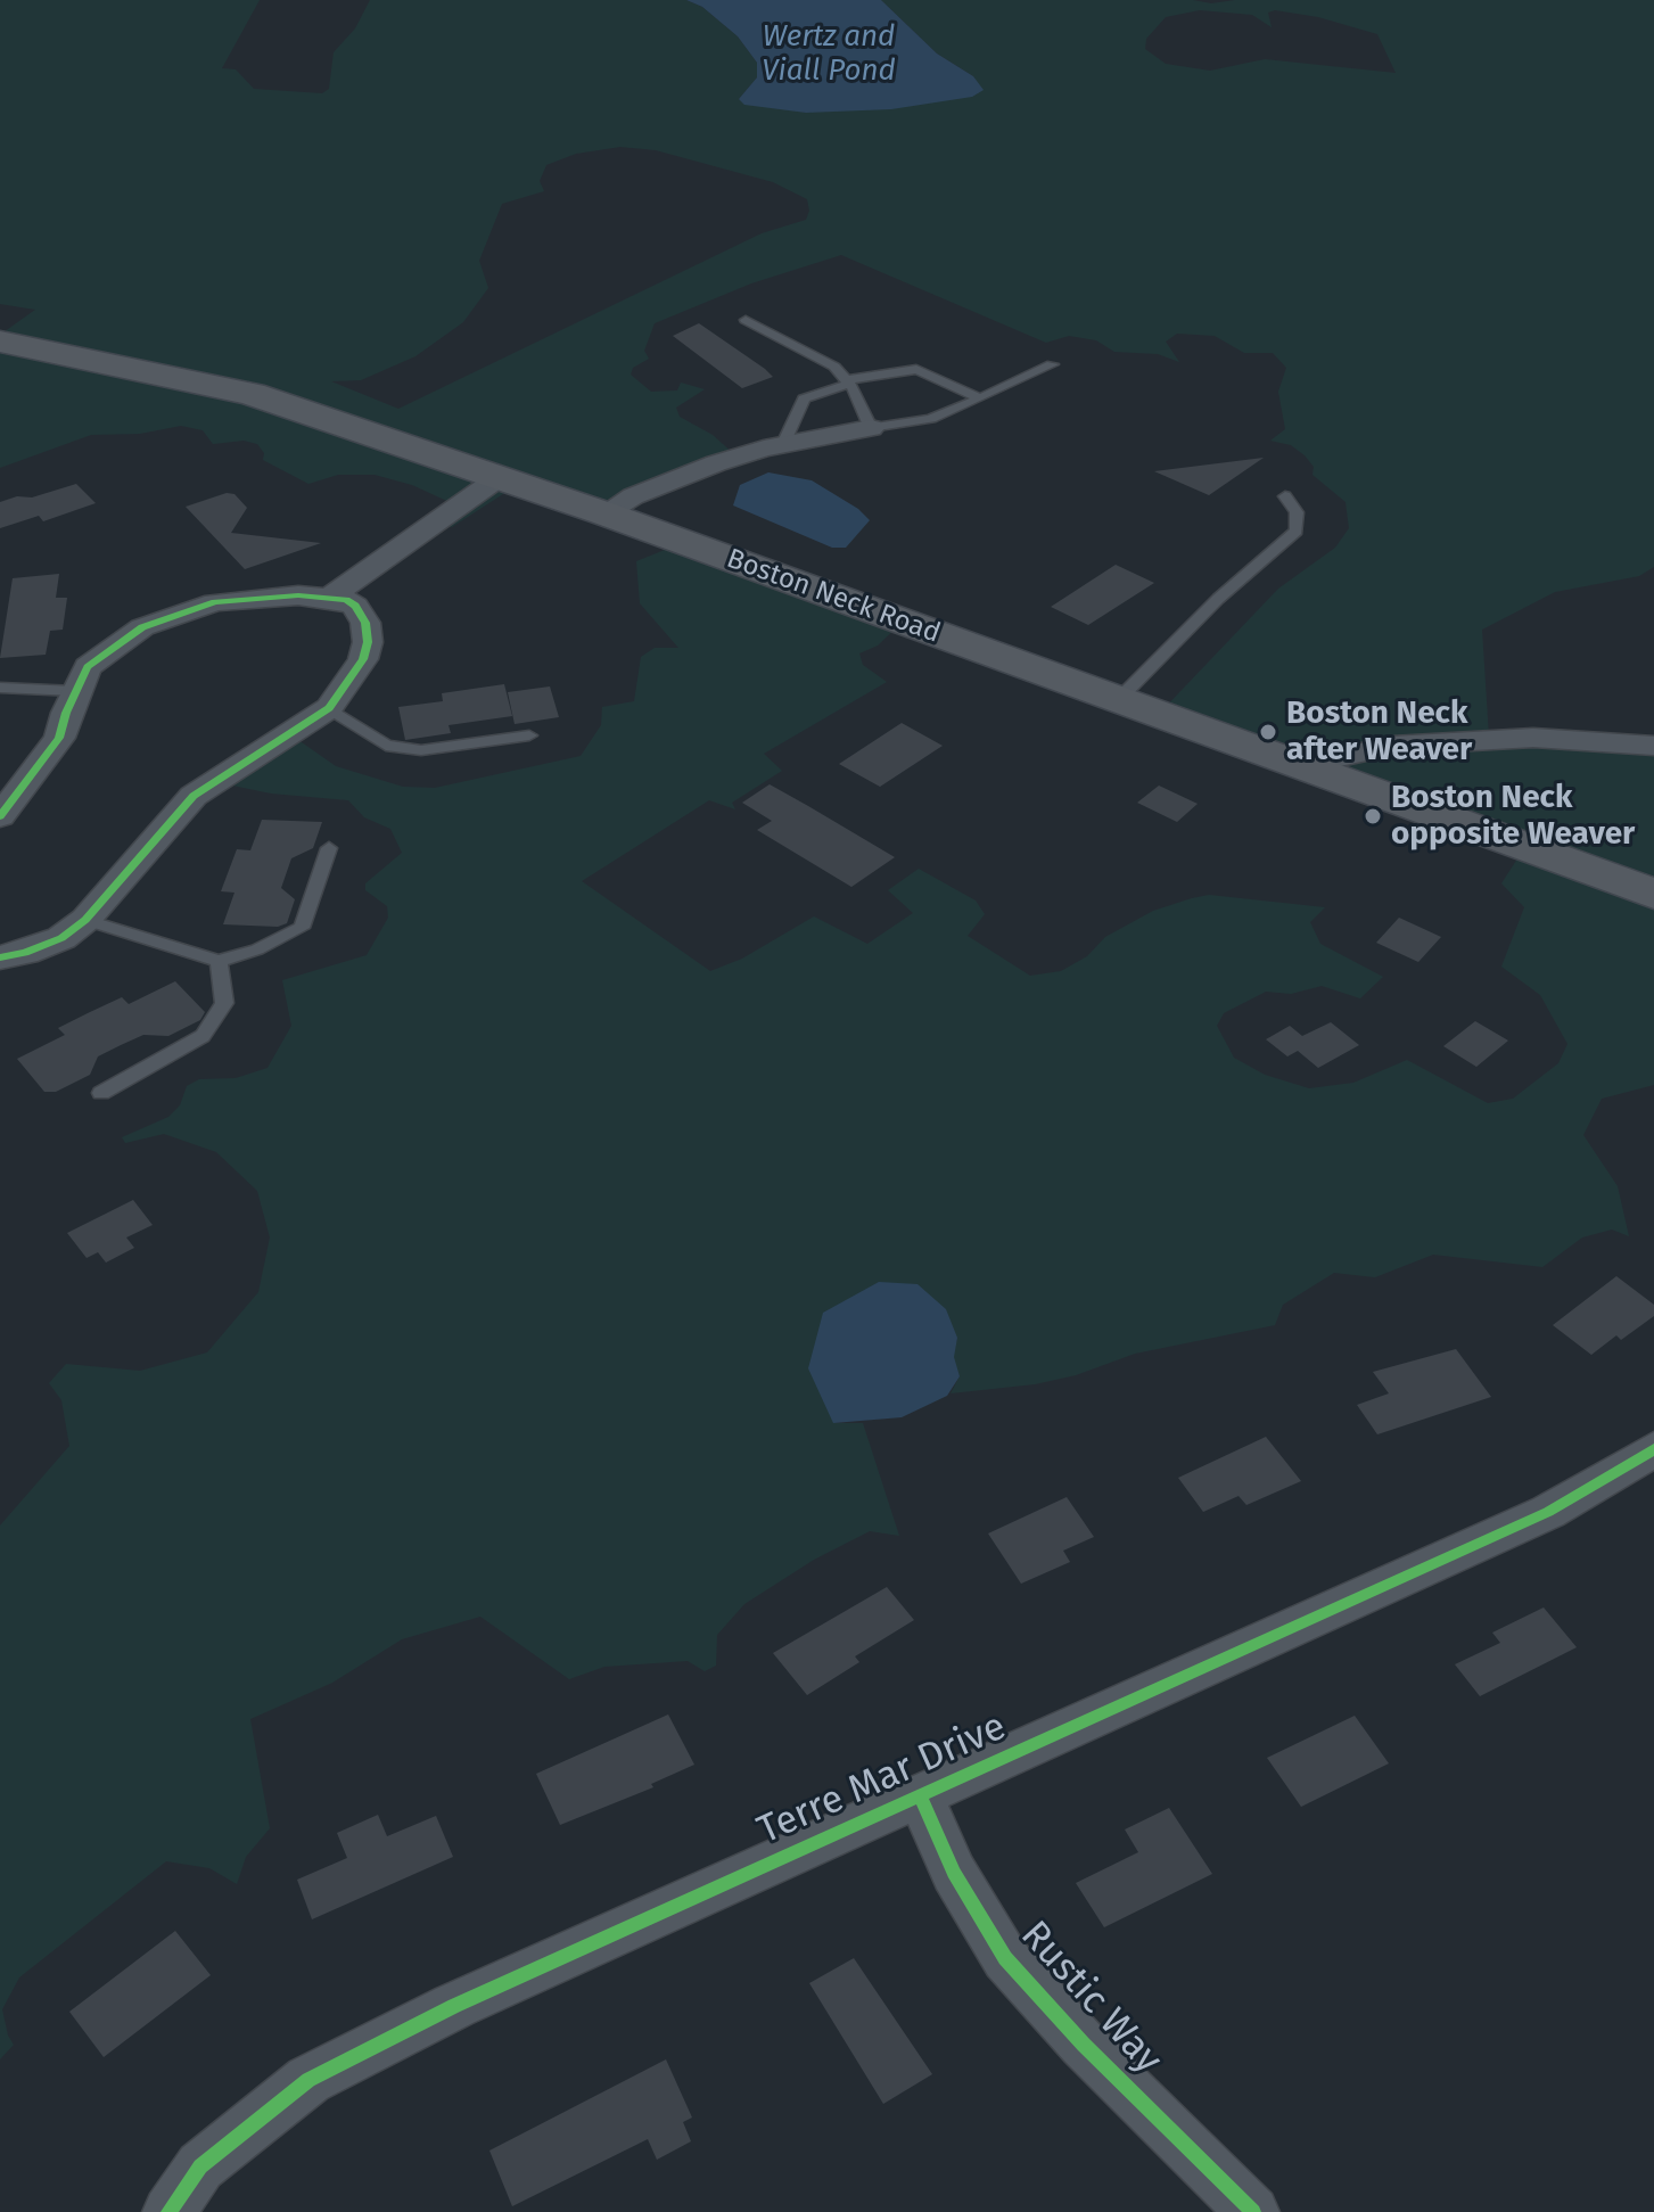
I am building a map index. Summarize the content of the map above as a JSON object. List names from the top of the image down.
{
  "streets": {
    "main road": ["Boston Neck Road"],
    "street": ["Terre Mar Drive", "Rustic Way"]
  },
  "crossings": [
    ["Terre Mar Drive", "Rustic Way"]
  ],
  "water": ["Wertz and Viall Pond"],
  "places": ["Boston Neck after Weaver", "Boston Neck opposite Weaver"]
}
